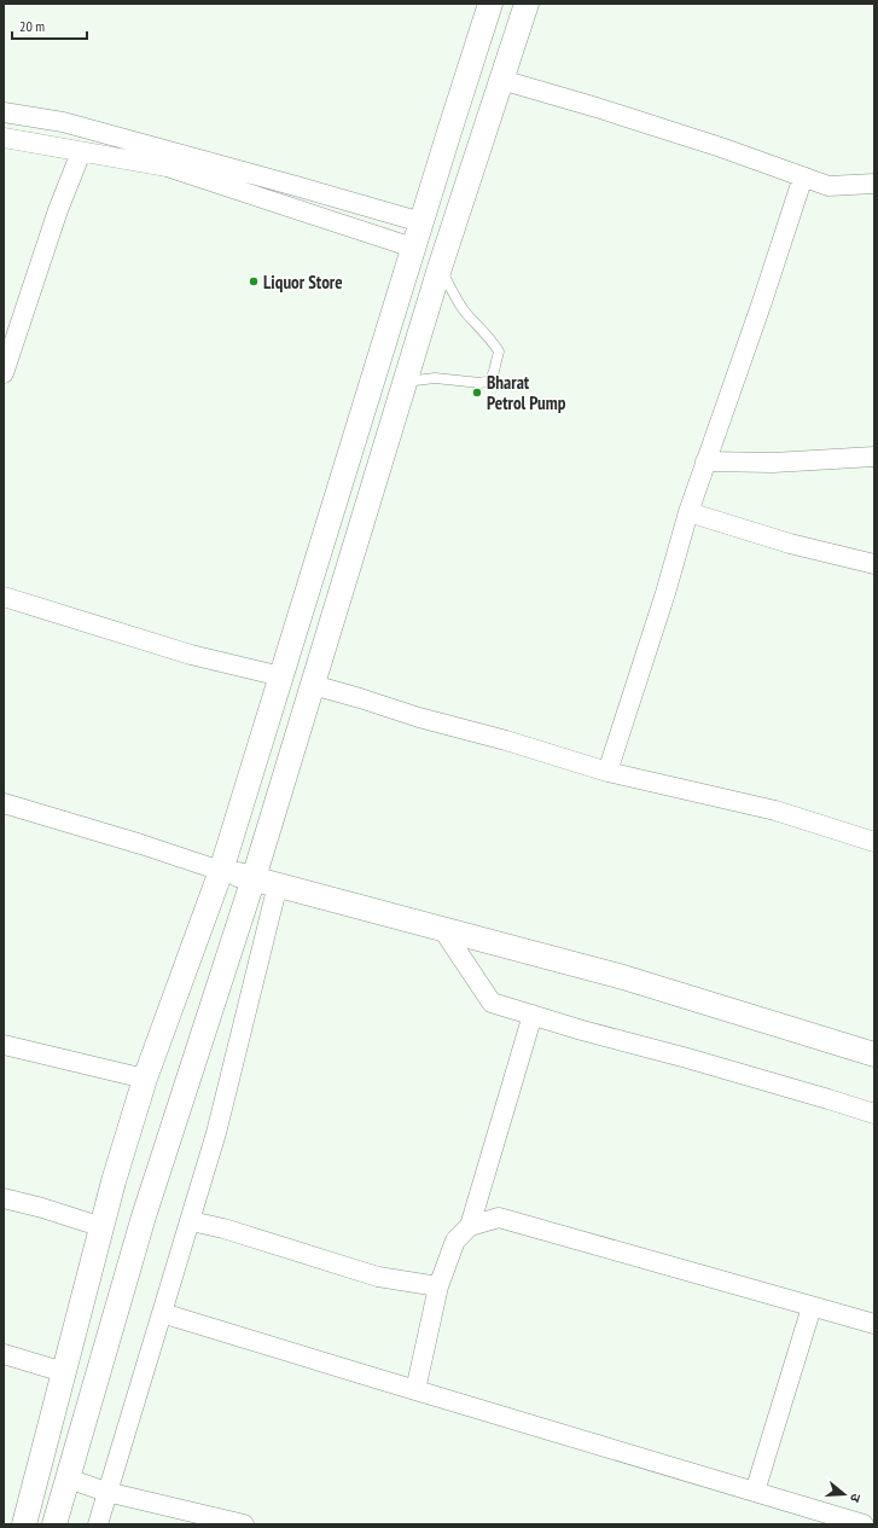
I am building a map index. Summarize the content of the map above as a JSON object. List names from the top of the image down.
{
  "places": ["Liquor Store", "Bharat Petrol Pump"],
  "scale_bar": "20 m",
  "north": "right"
}
